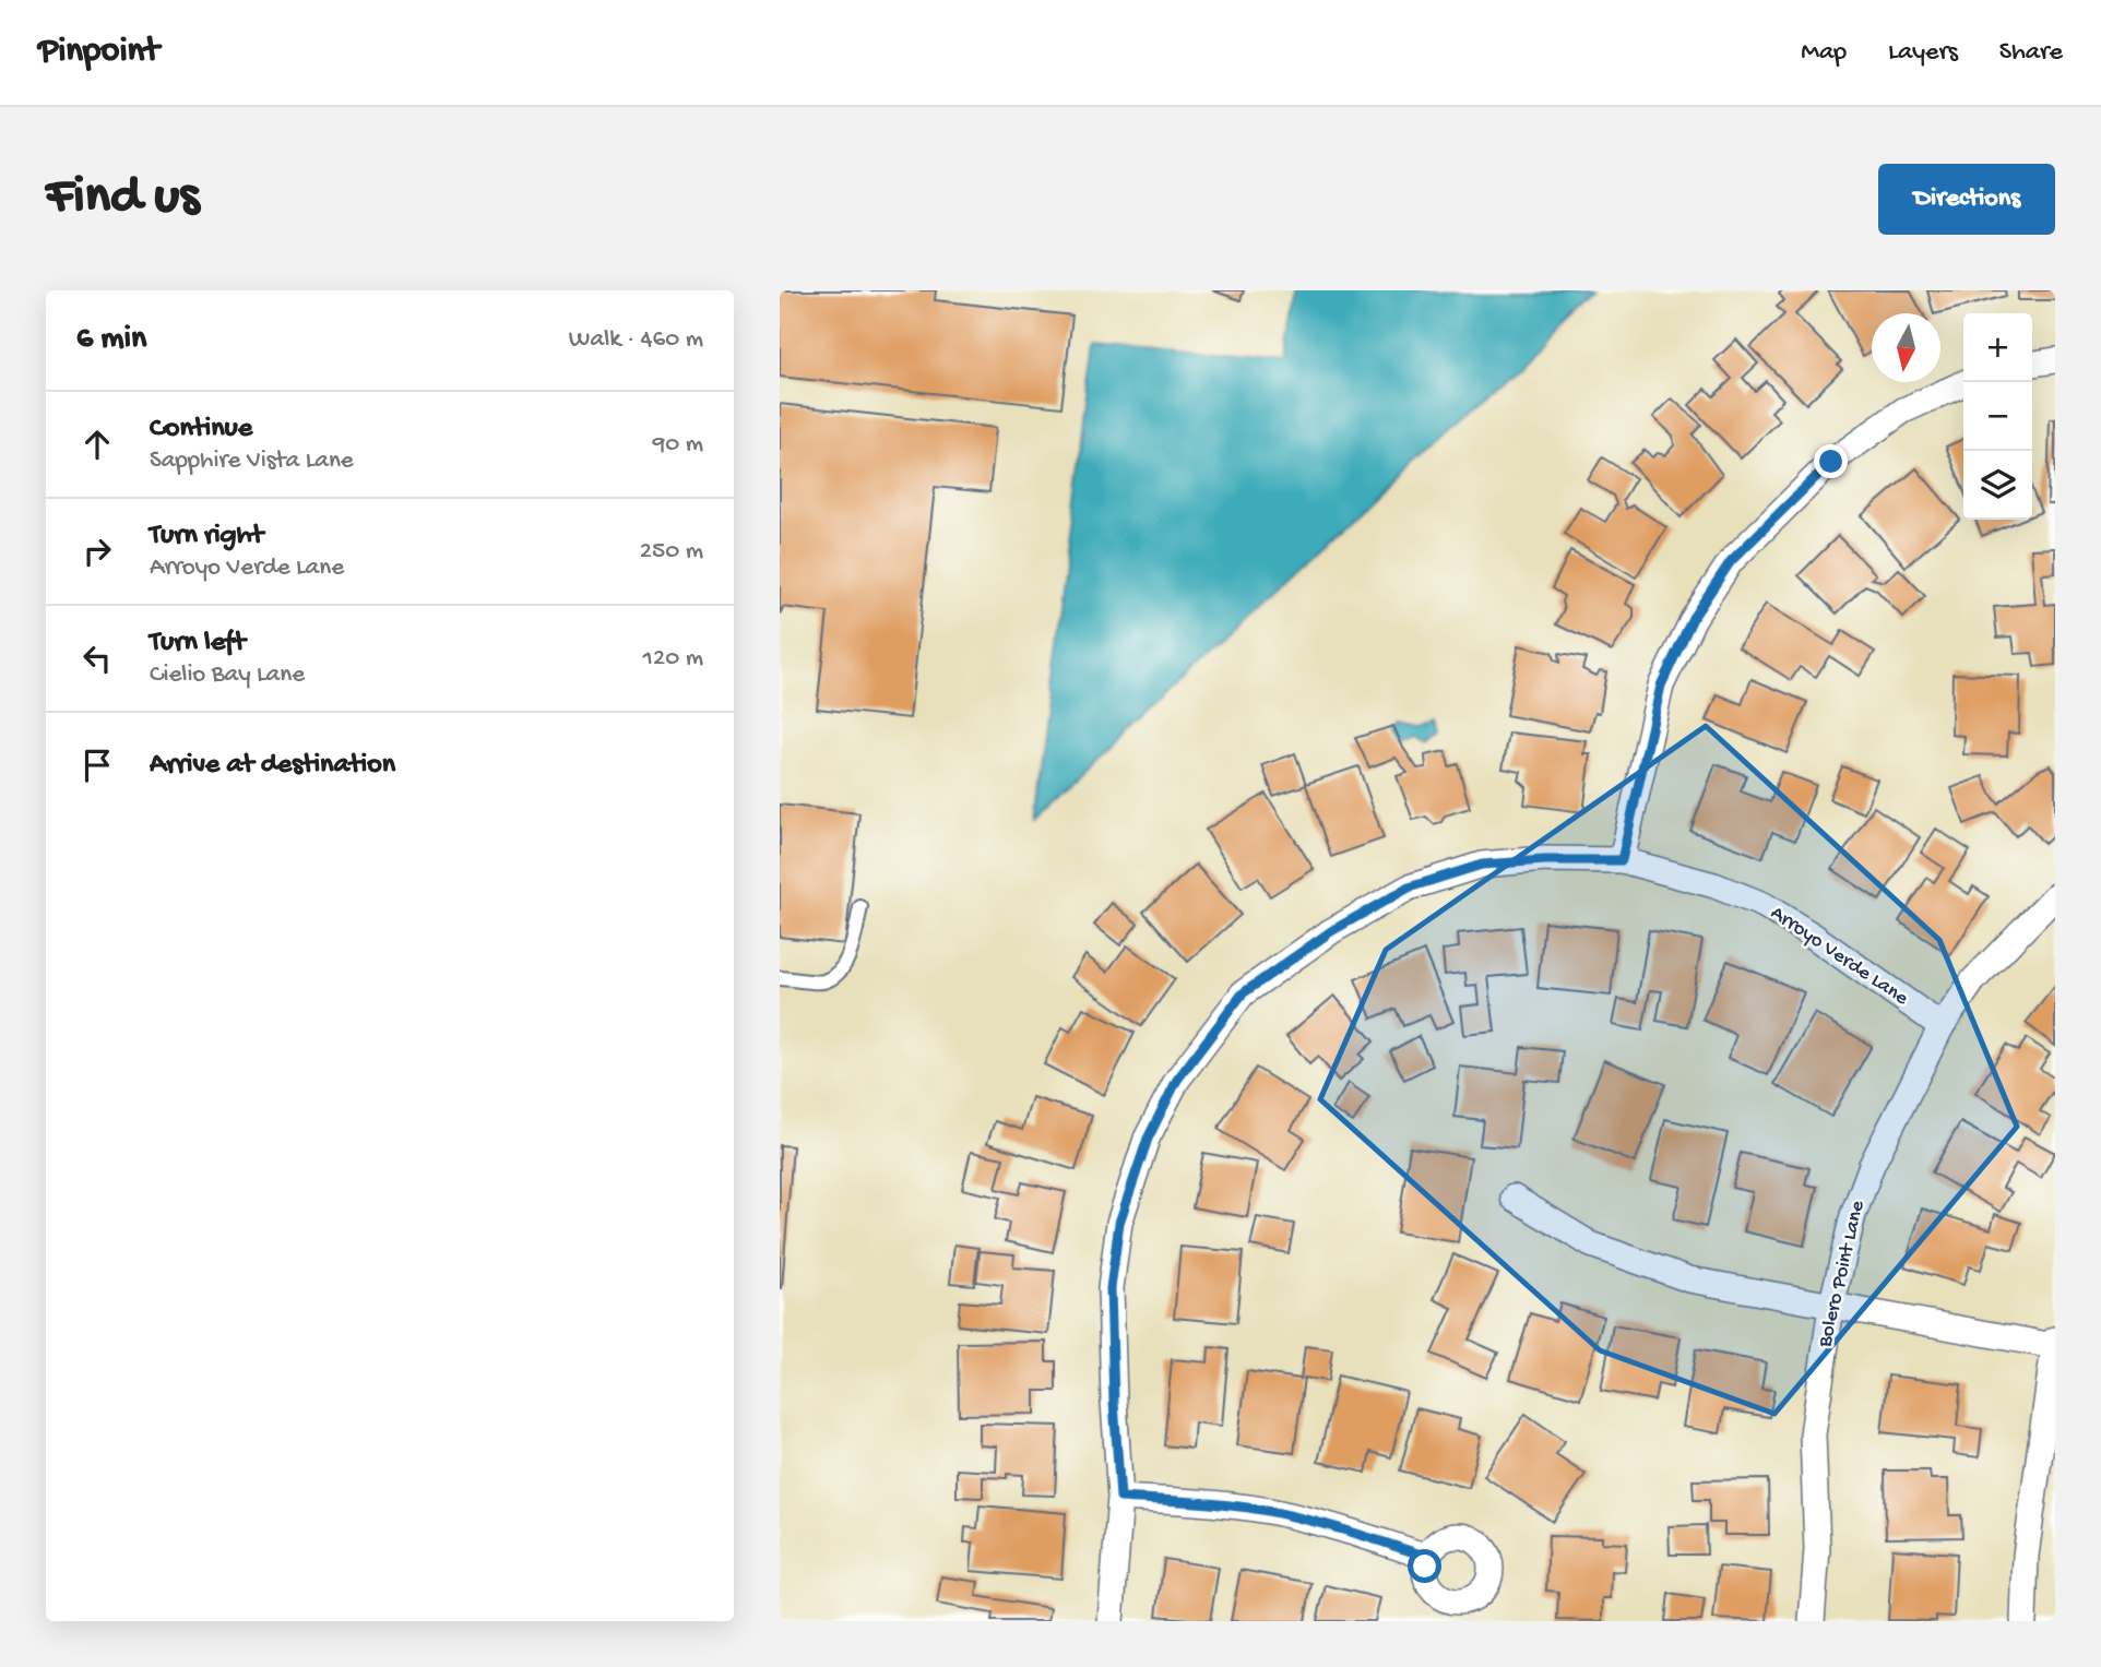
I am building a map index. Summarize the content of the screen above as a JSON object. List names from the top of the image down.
{
  "streets": {
    "street": ["Arroyo Verde Lane", "Bolero Point Lane"]
  },
  "crossings": [
    ["Arroyo Verde Lane", "Bolero Point Lane"]
  ],
  "north": "bottom",
  "page": {
    "header": "Pinpoint",
    "nav": ["Map", "Layers", "Share"],
    "buttons": "Directions",
    "title": "Find us",
    "heading": ["6 min", "Walk · 460 m"],
    "map_buttons": ["+", "−"],
    "list": [
      ["Continue", "Sapphire Vista Lane", "90 m"],
      ["Turn right", "Arroyo Verde Lane", "250 m"],
      ["Turn left", "Cielio Bay Lane", "120 m"],
      "Arrive at destination"
    ]
  }
}
